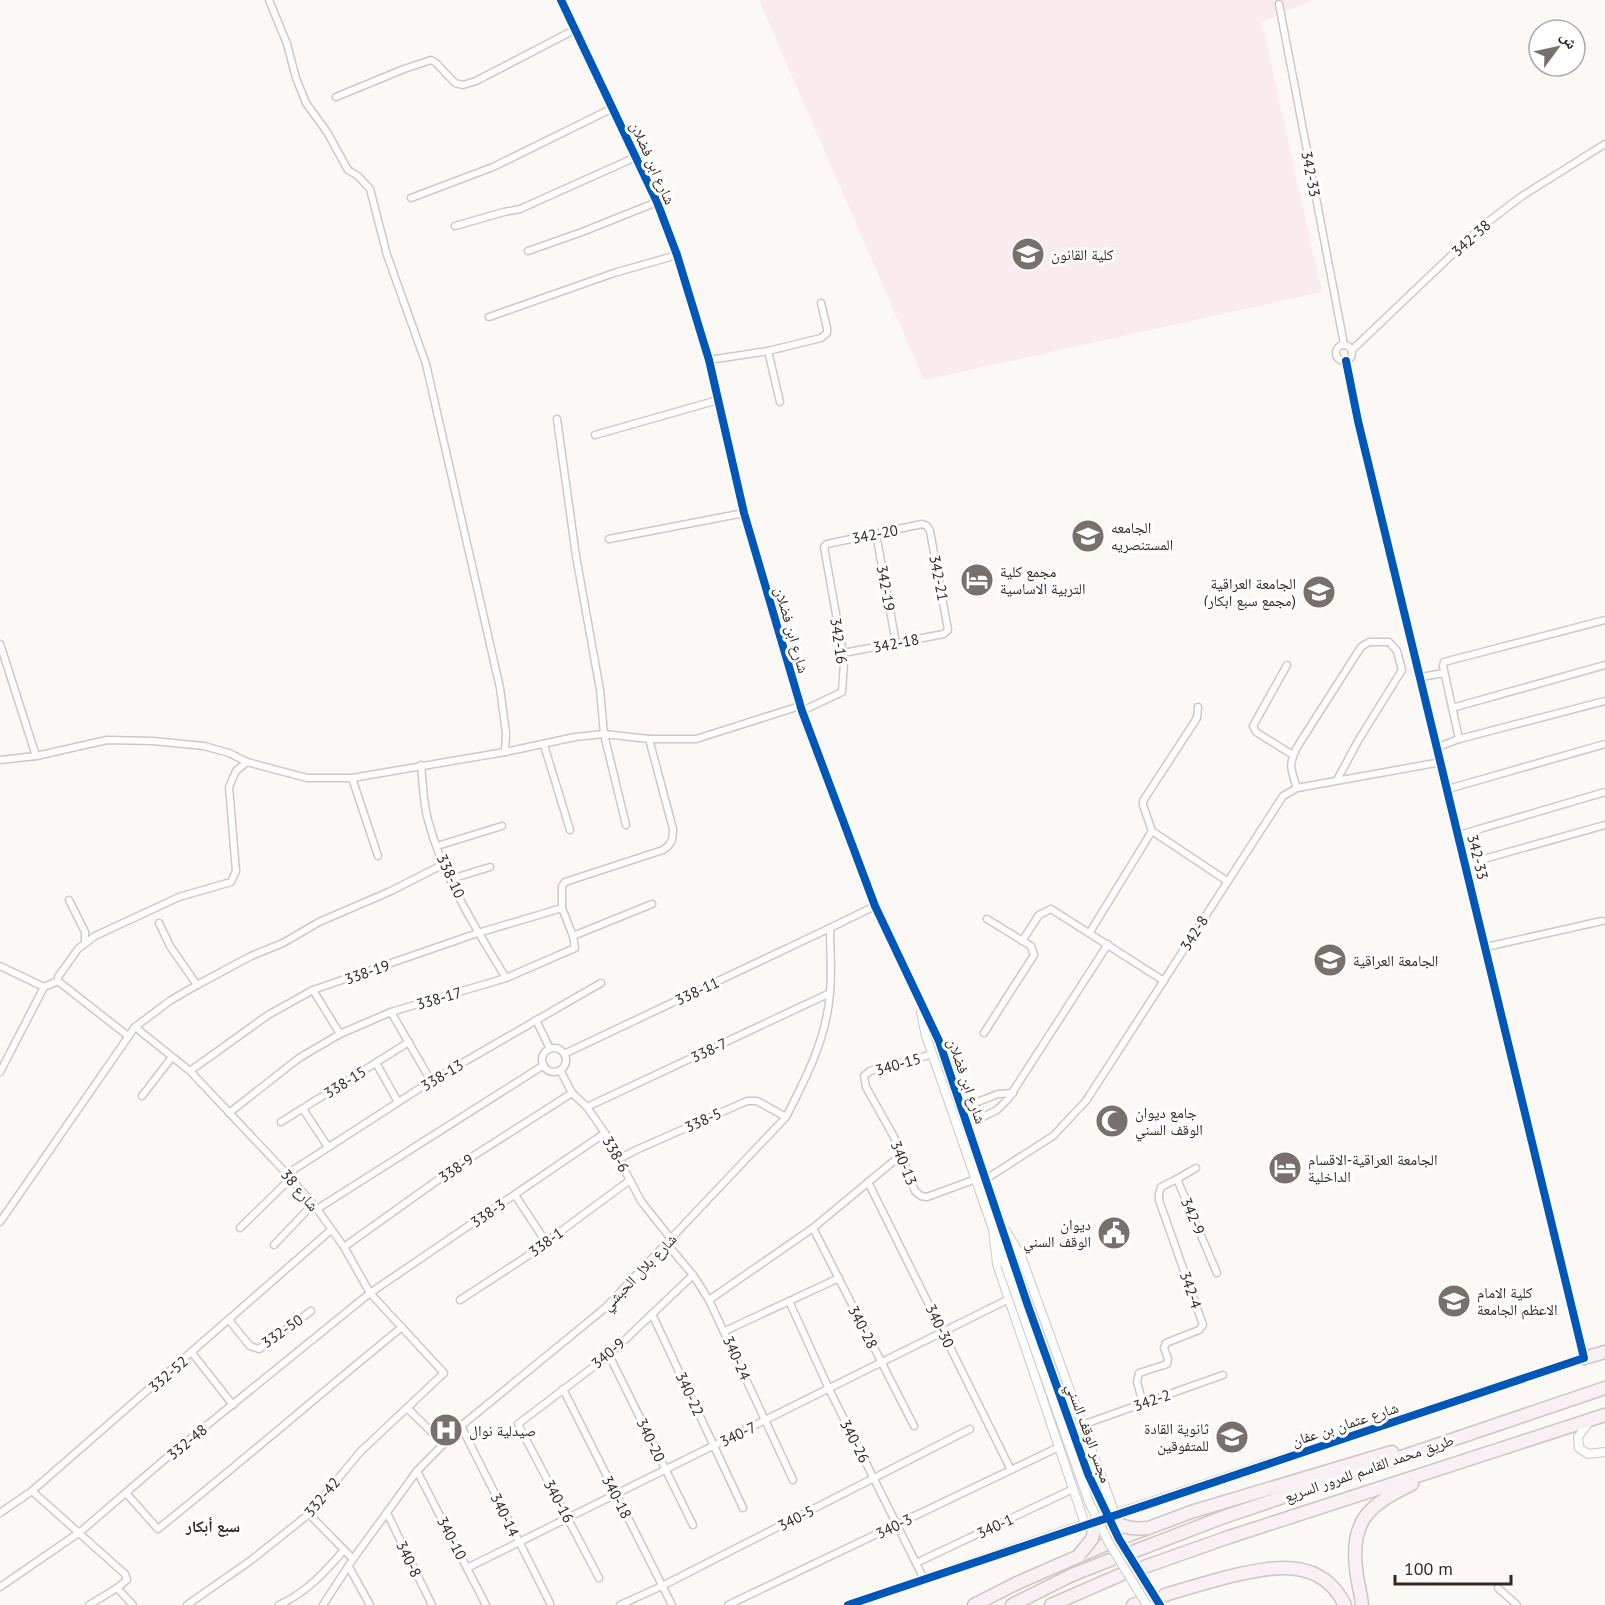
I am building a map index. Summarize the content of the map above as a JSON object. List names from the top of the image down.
{
  "streets": {
    "highway": ["طريق محمد القاسم للمرور السريع"],
    "street": [
      "شارع ابن فضلان",
      "342-33",
      "342-38",
      "342-20",
      "342-21",
      "342-19",
      "342-16",
      "342-18",
      "338-10",
      "342-8",
      "338-19",
      "338-11",
      "338-17",
      "338-7",
      "340-15",
      "338-13",
      "338-15",
      "338-5",
      "338-6",
      "340-13",
      "338-9",
      "شارع 38",
      "338-3",
      "342-9",
      "338-1",
      "شارع بلال الحبشي",
      "342-4",
      "340-30",
      "340-28",
      "332-50",
      "340-9",
      "340-24",
      "332-52",
      "340-22",
      "342-2",
      "شارع عثمان بن عفان",
      "مجسر الوقف السني",
      "340-7",
      "340-20",
      "340-26",
      "332-48",
      "332-42",
      "340-18",
      "340-16",
      "340-14",
      "340-5",
      "340-3",
      "340-1",
      "340-10",
      "340-8"
    ]
  },
  "crossings": [
    ["شارع ابن فضلان", "342-16"],
    ["شارع ابن فضلان", "342-8"],
    ["شارع ابن فضلان", "340-15"],
    ["شارع ابن فضلان", "340-13"],
    ["شارع ابن فضلان", "مجسر الوقف السني"],
    ["342-33", "342-38"],
    ["342-33", "342-8"],
    ["342-33", "شارع عثمان بن عفان"],
    ["342-20", "342-21"],
    ["342-20", "342-19"],
    ["342-20", "342-16"],
    ["342-21", "342-18"],
    ["342-19", "342-18"],
    ["342-16", "342-18"],
    ["338-10", "338-19"],
    ["338-10", "338-17"],
    ["338-19", "شارع 38"],
    ["338-11", "338-6"],
    ["338-11", "شارع بلال الحبشي"],
    ["338-17", "شارع 38"],
    ["338-7", "338-6"],
    ["338-7", "شارع بلال الحبشي"],
    ["340-15", "340-13"],
    ["338-13", "شارع 38"],
    ["338-5", "338-6"],
    ["338-5", "شارع بلال الحبشي"],
    ["338-6", "338-9"],
    ["338-6", "338-3"],
    ["338-6", "338-1"],
    ["338-6", "شارع بلال الحبشي"],
    ["338-6", "340-24"],
    ["338-9", "شارع 38"],
    ["شارع 38", "338-3"],
    ["شارع 38", "332-52"],
    ["شارع 38", "332-48"],
    ["شارع 38", "332-42"],
    ["338-3", "332-48"],
    ["342-9", "342-4"],
    ["شارع بلال الحبشي", "340-24"],
    ["شارع بلال الحبشي", "340-14"],
    ["شارع بلال الحبشي", "340-10"],
    ["شارع بلال الحبشي", "340-8"],
    ["342-4", "342-2"],
    ["340-30", "340-7"],
    ["340-30", "340-3"],
    ["340-28", "340-7"],
    ["332-50", "332-52"],
    ["340-9", "340-24"],
    ["340-9", "340-22"],
    ["340-9", "340-20"],
    ["340-9", "340-18"],
    ["340-9", "340-16"],
    ["340-24", "340-7"],
    ["340-22", "340-7"],
    ["شارع عثمان بن عفان", "مجسر الوقف السني"],
    ["شارع عثمان بن عفان", "340-26"],
    ["340-7", "340-20"],
    ["340-7", "340-26"],
    ["340-7", "340-18"],
    ["340-7", "340-16"],
    ["340-7", "340-14"],
    ["340-7", "340-10"],
    ["340-26", "340-5"],
    ["340-26", "340-3"],
    ["340-26", "340-1"],
    ["340-18", "340-5"]
  ],
  "districts": ["سبع أبكار"],
  "places": {
    "school or university": [
      "كلية القانون",
      "الجامعه المستنصريه",
      "الجامعة العراقية (مجمع سبع ابكار)",
      "الجامعة العراقية",
      "كلية الامام الاعظم الجامعة",
      "ثانوية القادة للمتفوقين"
    ],
    "hotel": ["مجمع كلية التربية الاساسية", "الجامعة العراقية-الاقسام الداخلية"],
    "mosque": ["جامع ديوان الوقف السني"],
    "public building": ["ديوان الوقف السني"],
    "hospital": ["صيدلية نوال"]
  },
  "scale_bar": "100 m",
  "north": "top right"
}
